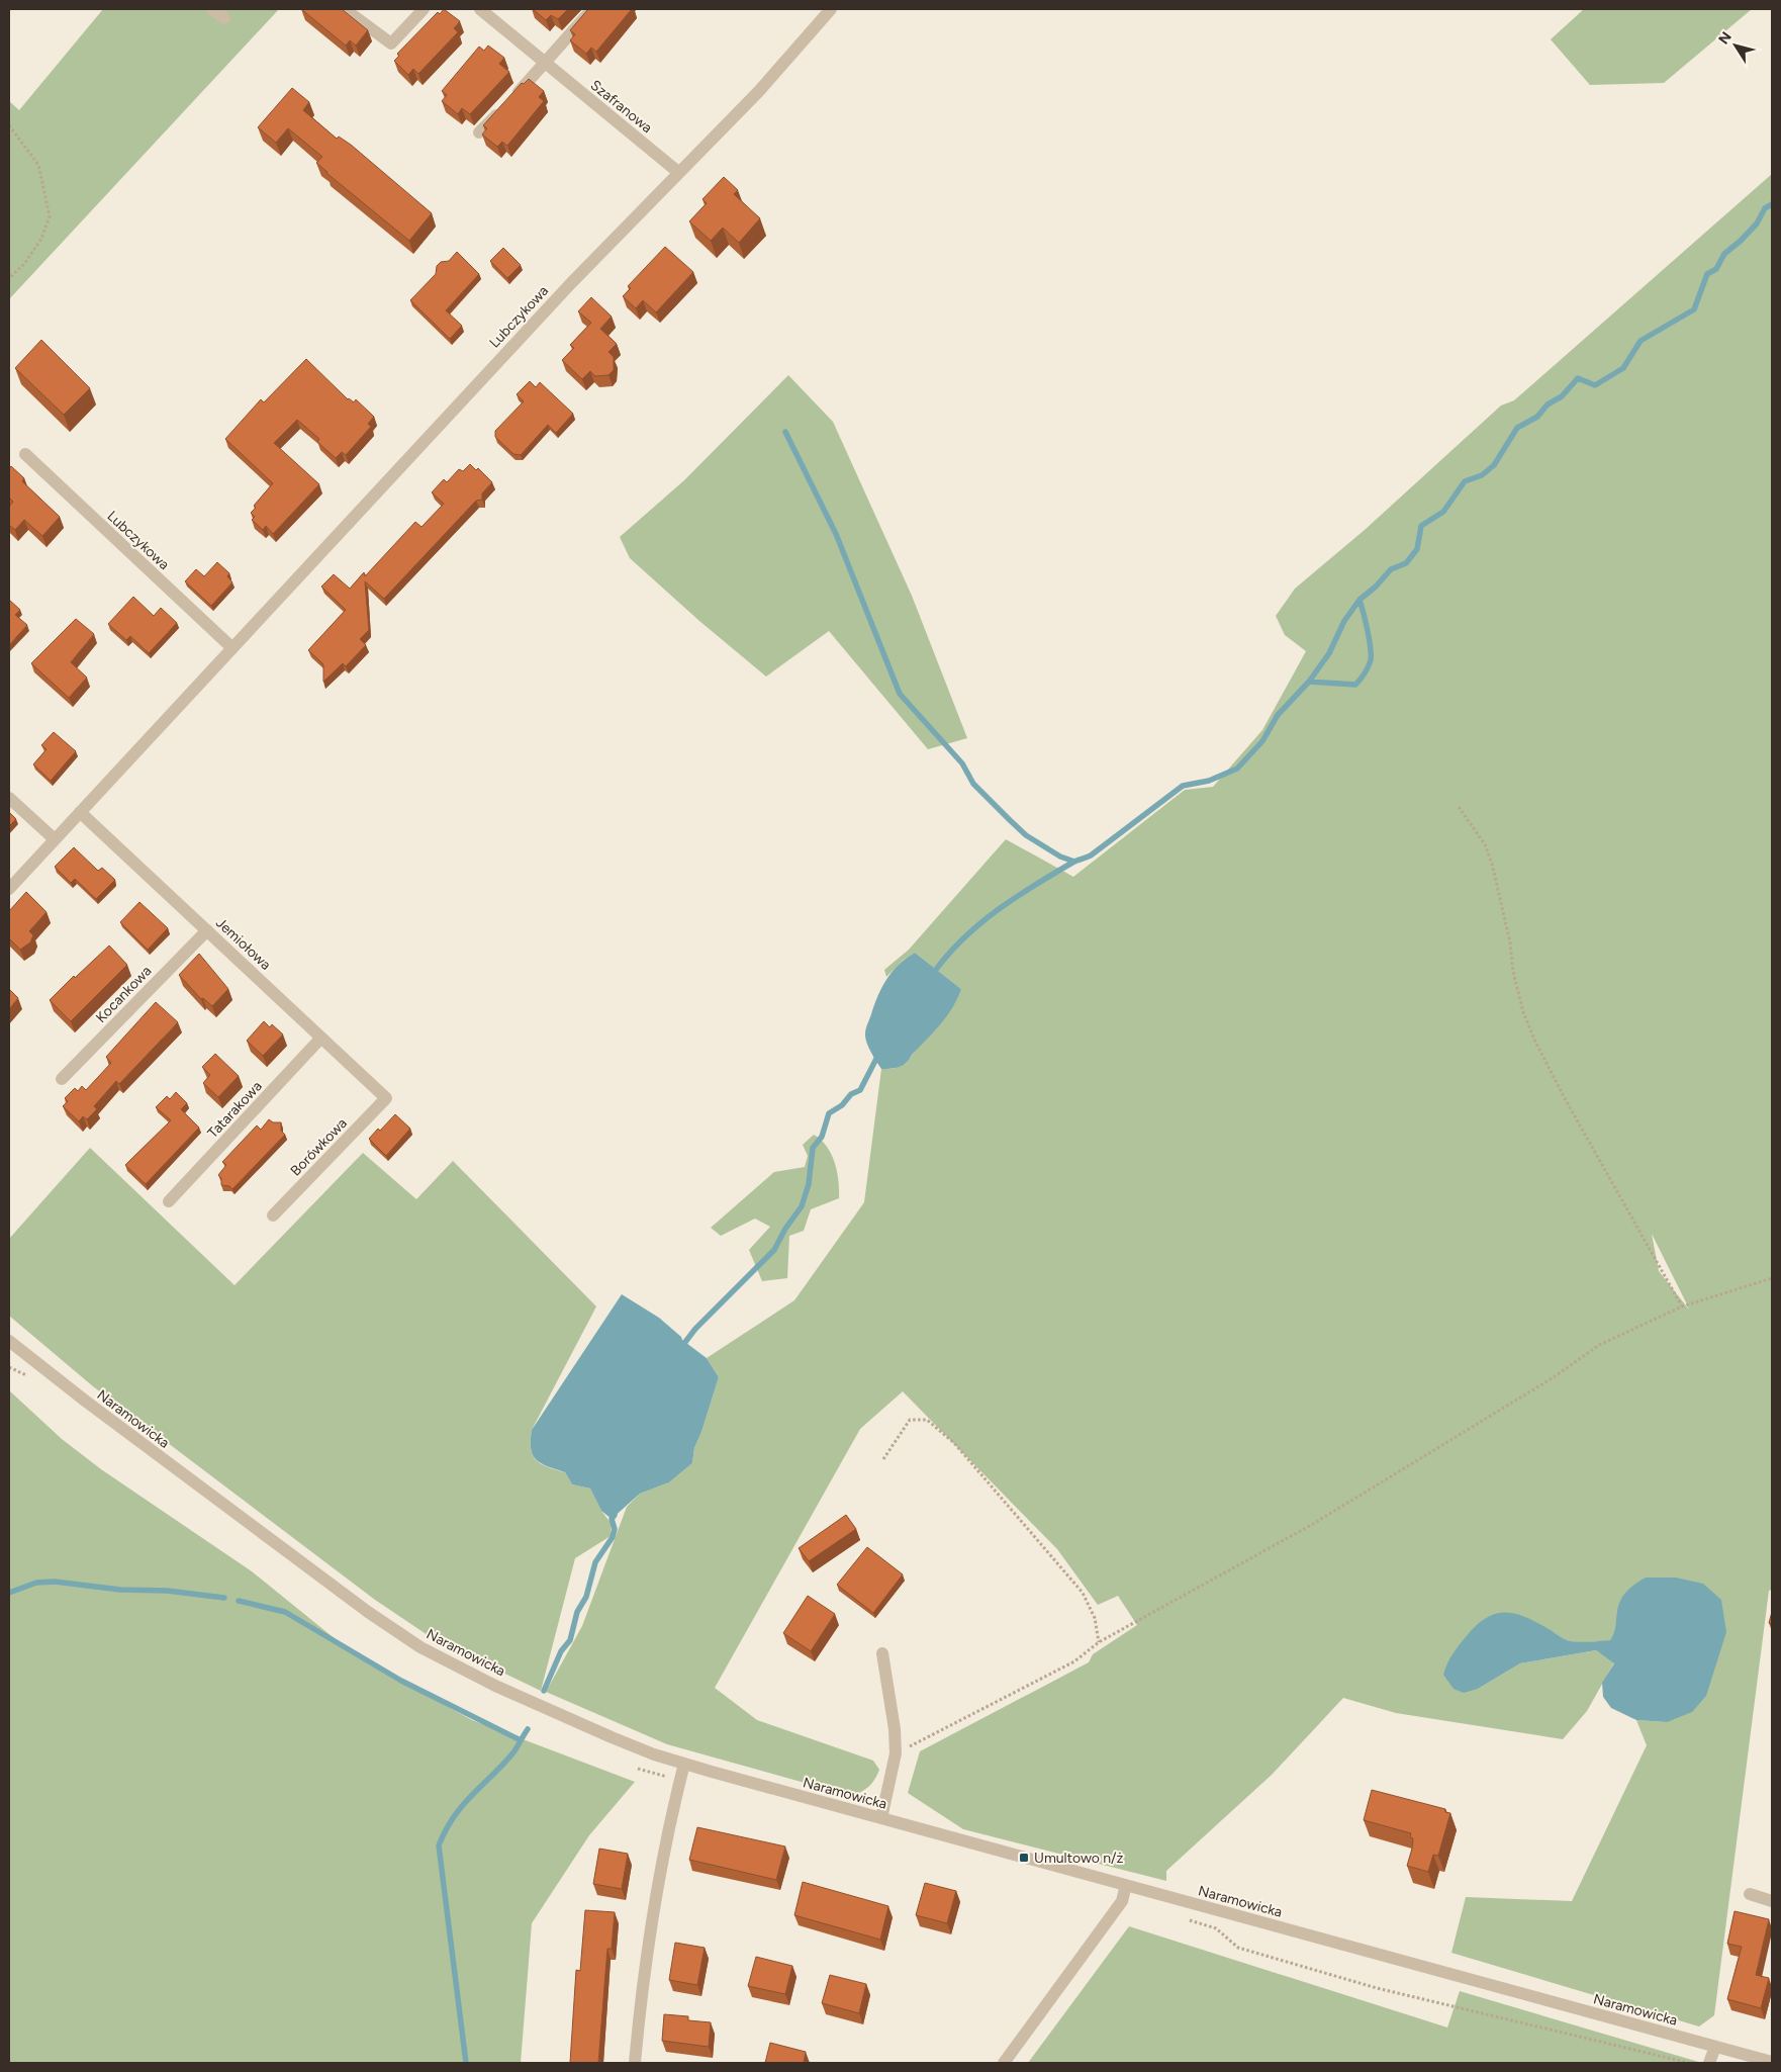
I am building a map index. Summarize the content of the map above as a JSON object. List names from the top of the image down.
{
  "streets": {
    "street": [
      "Szafranowa",
      "Lubczykowa",
      "Jemiołowa",
      "Kocankowa",
      "Tatarakowa",
      "Borówkowa",
      "Naramowicka"
    ]
  },
  "crossings": [
    ["Szafranowa", "Lubczykowa"],
    ["Lubczykowa", "Jemiołowa"],
    ["Jemiołowa", "Kocankowa"],
    ["Jemiołowa", "Tatarakowa"],
    ["Jemiołowa", "Borówkowa"]
  ],
  "places": {
    "transit": ["Umultowo n/ż"]
  },
  "north": "top left"
}
